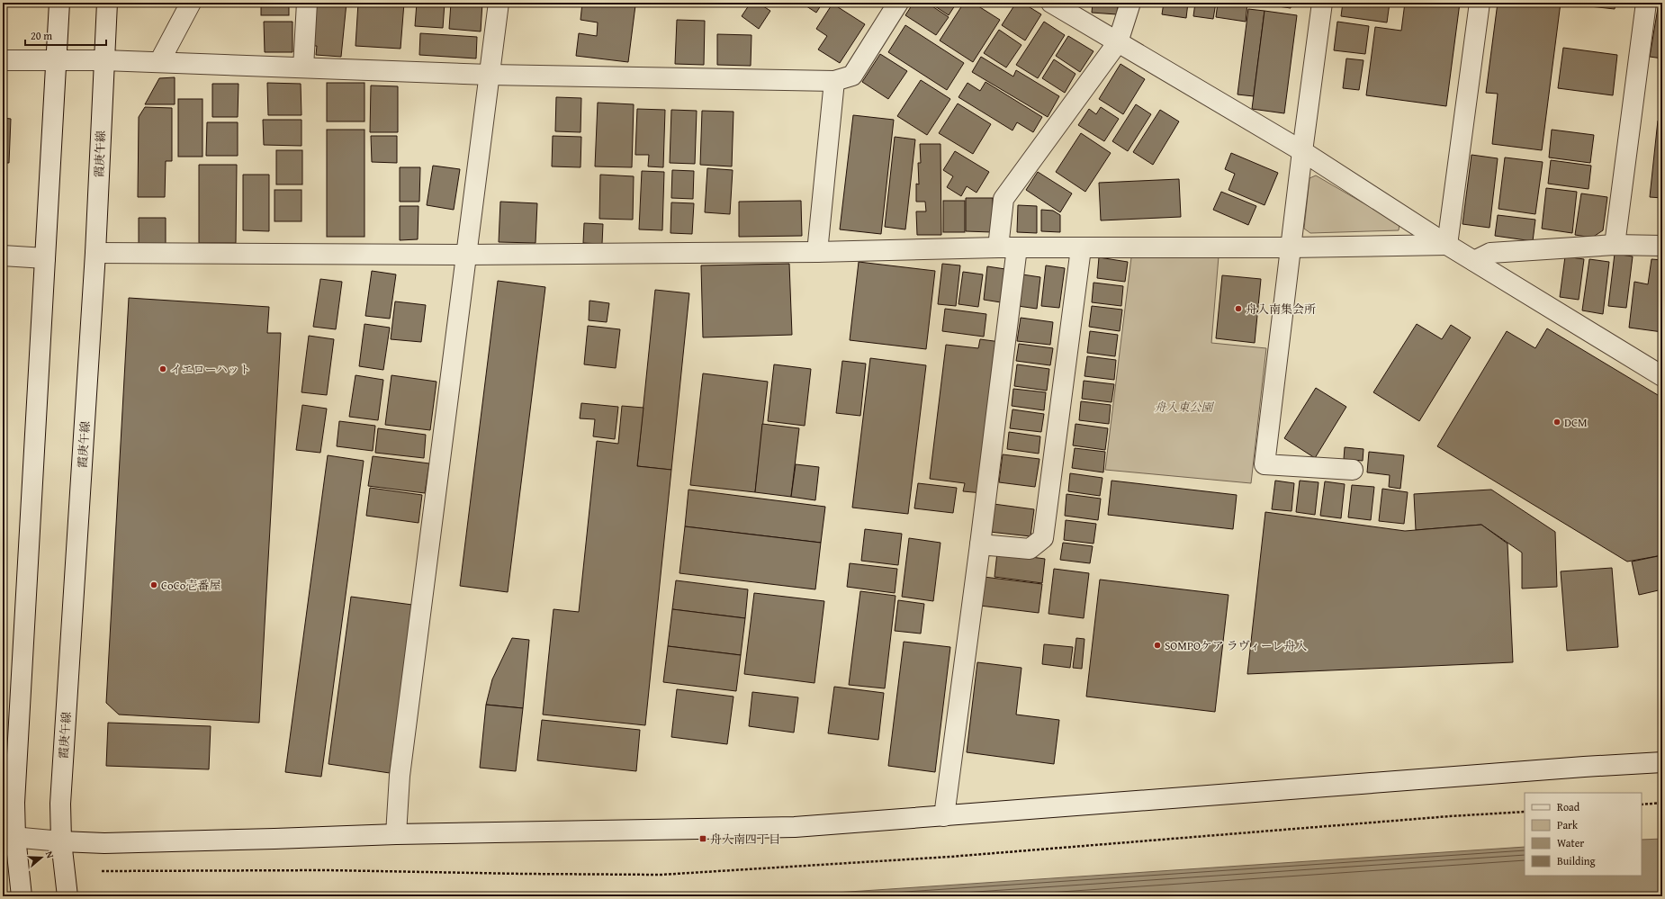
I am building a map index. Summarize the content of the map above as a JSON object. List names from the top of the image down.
{
  "streets": {
    "street": ["霞庚午線"]
  },
  "parks": ["舟入東公園"],
  "places": {
    "other": [
      "舟入南集会所",
      "イエローハット",
      "DCM",
      "CoCo壱番屋",
      "SOMPOケア ラヴィーレ舟入"
    ],
    "transit": ["舟入南四丁目"]
  },
  "legend": [
    "Road",
    "Park",
    "Water",
    "Building"
  ],
  "scale_bar": "20 m",
  "north": "right"
}
